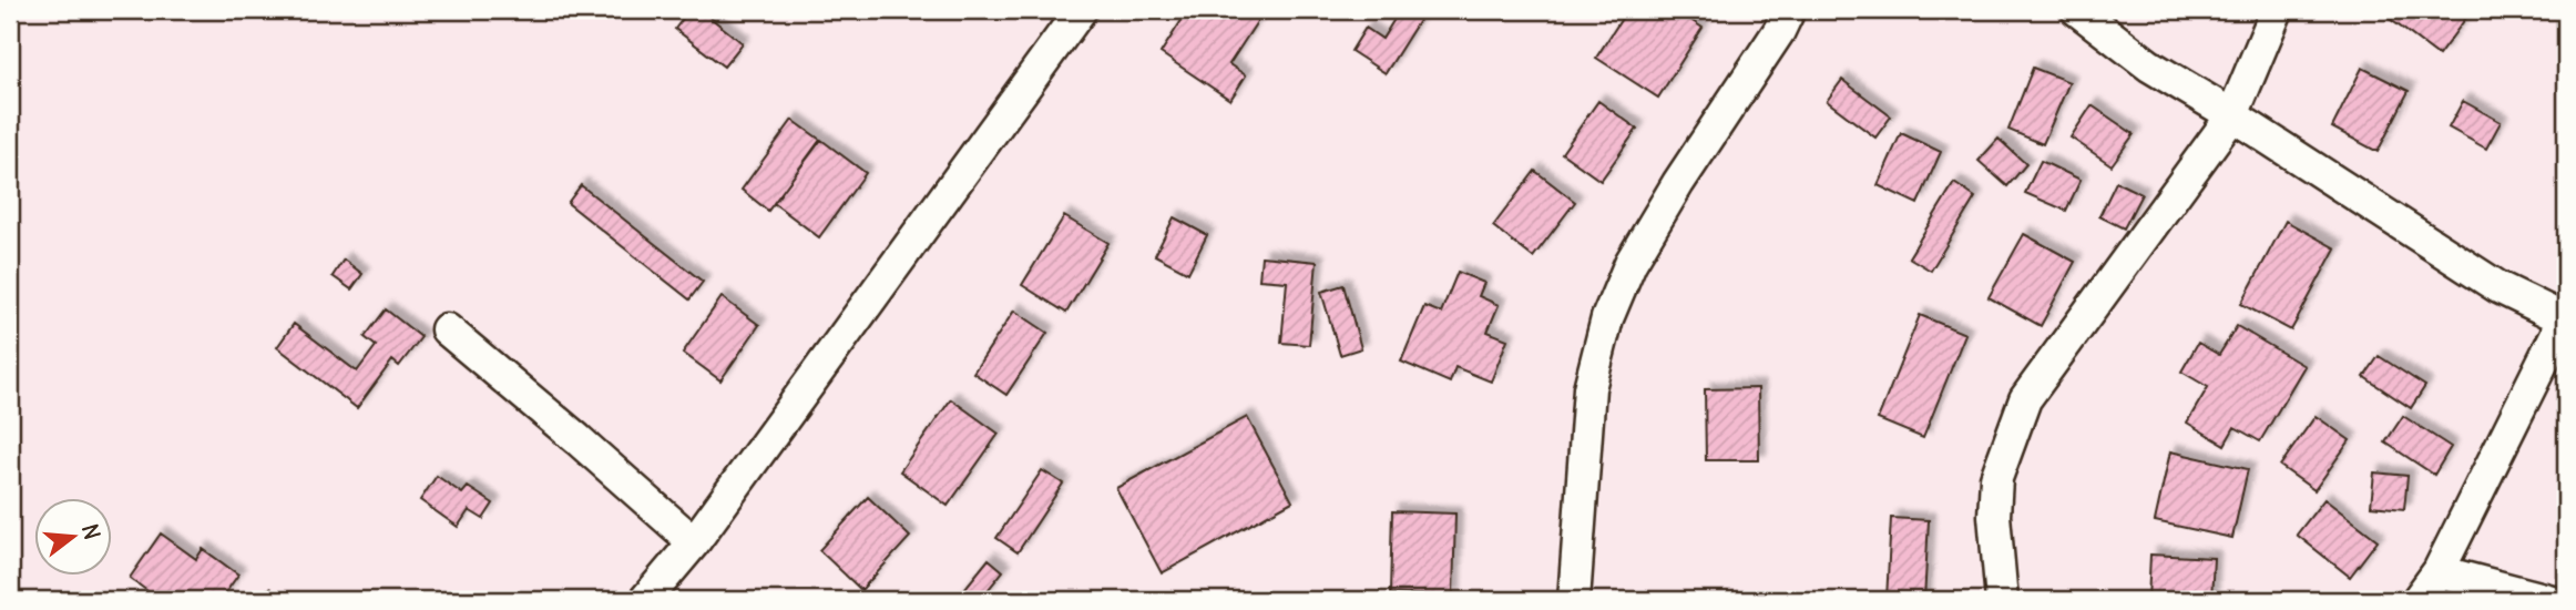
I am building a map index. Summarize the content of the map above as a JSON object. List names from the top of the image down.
{
  "north": "right"
}
